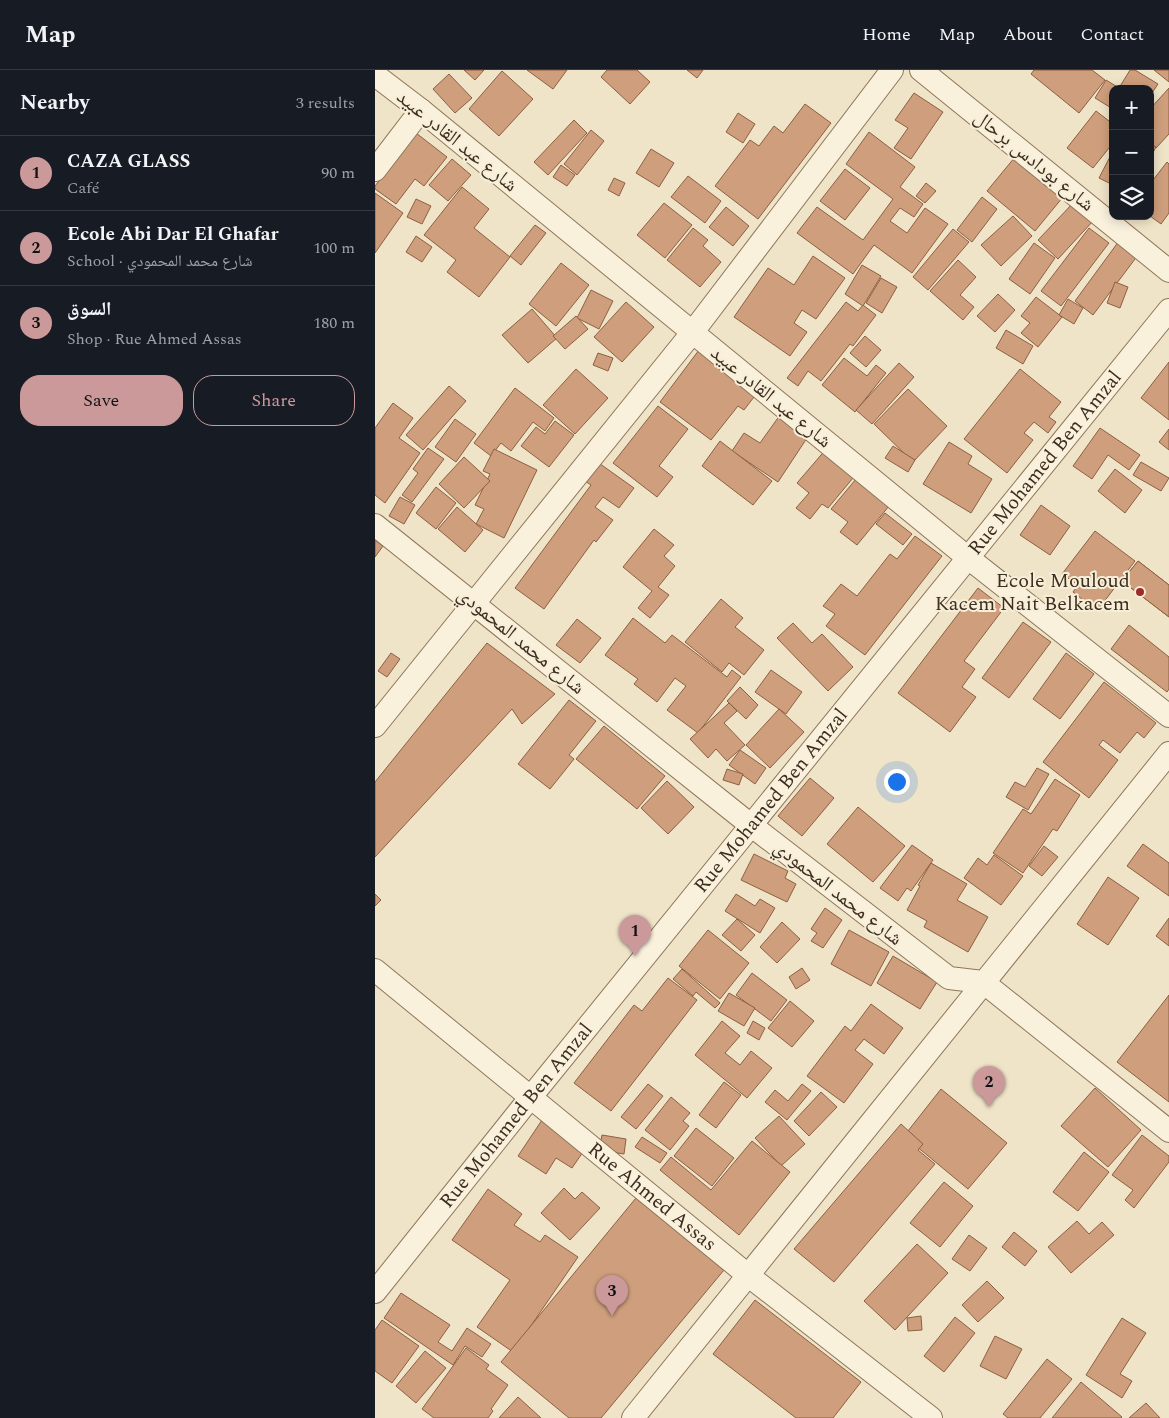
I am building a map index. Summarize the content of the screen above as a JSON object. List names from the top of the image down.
{
  "streets": {
    "street": [
      "شارع عبد القادر عبيد",
      "شارع بودادس برحال",
      "Rue Mohamed Ben Amzal",
      "شارع محمد المحمودي",
      "Rue Ahmed Assas"
    ]
  },
  "crossings": [
    ["شارع عبد القادر عبيد", "Rue Mohamed Ben Amzal"],
    ["Rue Mohamed Ben Amzal", "شارع محمد المحمودي"],
    ["Rue Mohamed Ben Amzal", "Rue Ahmed Assas"]
  ],
  "places": ["Ecole Mouloud Kacem Nait Belkacem"],
  "page": {
    "header": "Map",
    "nav": [
      "Home",
      "Map",
      "About",
      "Contact"
    ],
    "heading": ["Nearby", "3 results"],
    "map_buttons": ["+", "−"],
    "list": [
      {
        "mark": "1",
        "name": "CAZA GLASS",
        "note": "Café",
        "value": "90 m"
      },
      {
        "mark": "2",
        "name": "Ecole Abi Dar El Ghafar",
        "note": "School · شارع محمد المحمودي",
        "value": "100 m"
      },
      {
        "mark": "3",
        "name": "السوق",
        "note": "Shop · Rue Ahmed Assas",
        "value": "180 m"
      }
    ],
    "buttons": ["Save", "Share"],
    "pins": ["1", "2", "3"]
  }
}
